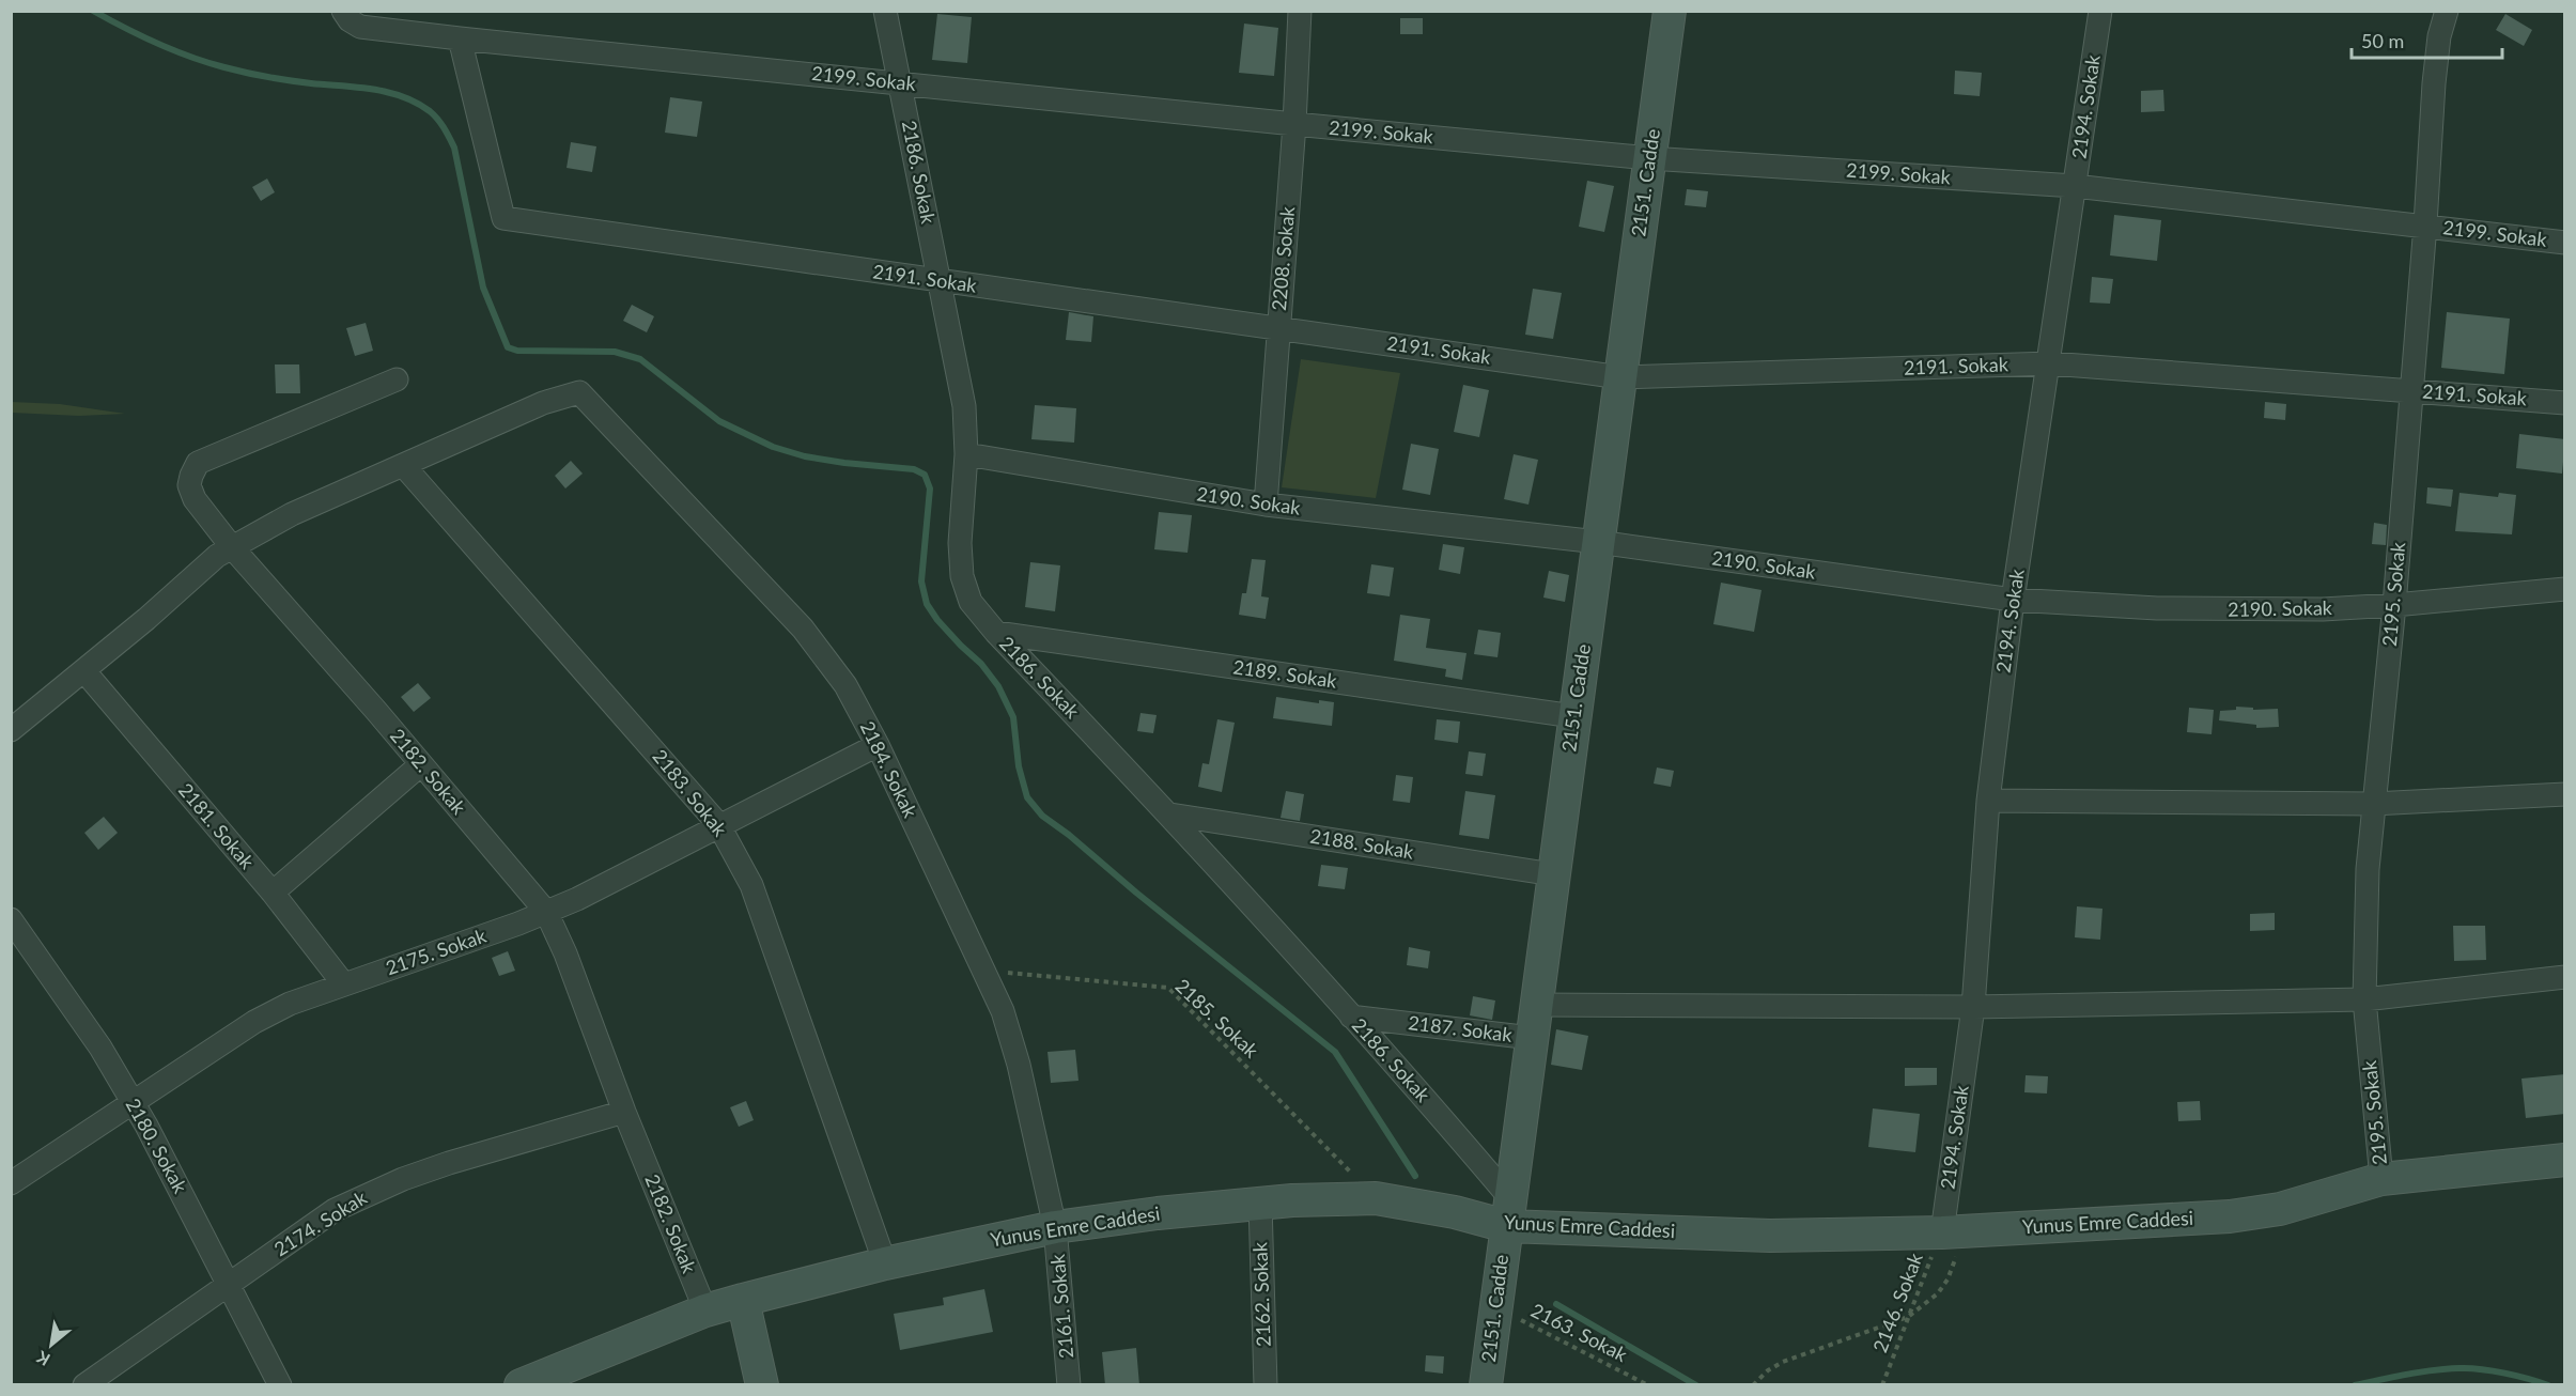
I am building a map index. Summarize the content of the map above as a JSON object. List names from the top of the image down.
{
  "streets": {
    "street": [
      "2199. Sokak",
      "2194. Sokak",
      "2186. Sokak",
      "2151. Cadde",
      "2208. Sokak",
      "2191. Sokak",
      "2190. Sokak",
      "2195. Sokak",
      "2189. Sokak",
      "2184. Sokak",
      "2182. Sokak",
      "2183. Sokak",
      "2181. Sokak",
      "2188. Sokak",
      "2175. Sokak",
      "2187. Sokak",
      "2180. Sokak",
      "Yunus Emre Caddesi",
      "2174. Sokak",
      "2162. Sokak",
      "2161. Sokak"
    ],
    "path": ["2185. Sokak", "2146. Sokak", "2163. Sokak"]
  },
  "crossings": [
    ["2199. Sokak", "2194. Sokak"],
    ["2199. Sokak", "2186. Sokak"],
    ["2199. Sokak", "2151. Cadde"],
    ["2199. Sokak", "2208. Sokak"],
    ["2199. Sokak", "2191. Sokak"],
    ["2199. Sokak", "2195. Sokak"],
    ["2194. Sokak", "2191. Sokak"],
    ["2194. Sokak", "2190. Sokak"],
    ["2194. Sokak", "Yunus Emre Caddesi"],
    ["2194. Sokak", "2146. Sokak"],
    ["2186. Sokak", "2151. Cadde"],
    ["2186. Sokak", "2191. Sokak"],
    ["2186. Sokak", "2190. Sokak"],
    ["2186. Sokak", "2189. Sokak"],
    ["2186. Sokak", "2188. Sokak"],
    ["2186. Sokak", "2187. Sokak"],
    ["2186. Sokak", "Yunus Emre Caddesi"],
    ["2151. Cadde", "2191. Sokak"],
    ["2151. Cadde", "2190. Sokak"],
    ["2151. Cadde", "2189. Sokak"],
    ["2151. Cadde", "2188. Sokak"],
    ["2151. Cadde", "2187. Sokak"],
    ["2151. Cadde", "Yunus Emre Caddesi"],
    ["2151. Cadde", "2163. Sokak"],
    ["2208. Sokak", "2191. Sokak"],
    ["2208. Sokak", "2190. Sokak"],
    ["2191. Sokak", "2195. Sokak"],
    ["2190. Sokak", "2195. Sokak"],
    ["2195. Sokak", "Yunus Emre Caddesi"],
    ["2184. Sokak", "2183. Sokak"],
    ["2184. Sokak", "2175. Sokak"],
    ["2184. Sokak", "2185. Sokak"],
    ["2184. Sokak", "Yunus Emre Caddesi"],
    ["2184. Sokak", "2161. Sokak"],
    ["2182. Sokak", "2175. Sokak"],
    ["2182. Sokak", "Yunus Emre Caddesi"],
    ["2182. Sokak", "2174. Sokak"],
    ["2183. Sokak", "2175. Sokak"],
    ["2183. Sokak", "Yunus Emre Caddesi"],
    ["2181. Sokak", "2175. Sokak"],
    ["2175. Sokak", "2180. Sokak"],
    ["2185. Sokak", "Yunus Emre Caddesi"],
    ["2180. Sokak", "2174. Sokak"],
    ["Yunus Emre Caddesi", "2162. Sokak"],
    ["Yunus Emre Caddesi", "2146. Sokak"],
    ["Yunus Emre Caddesi", "2161. Sokak"]
  ],
  "scale_bar": "50 m",
  "north": "bottom left"
}
